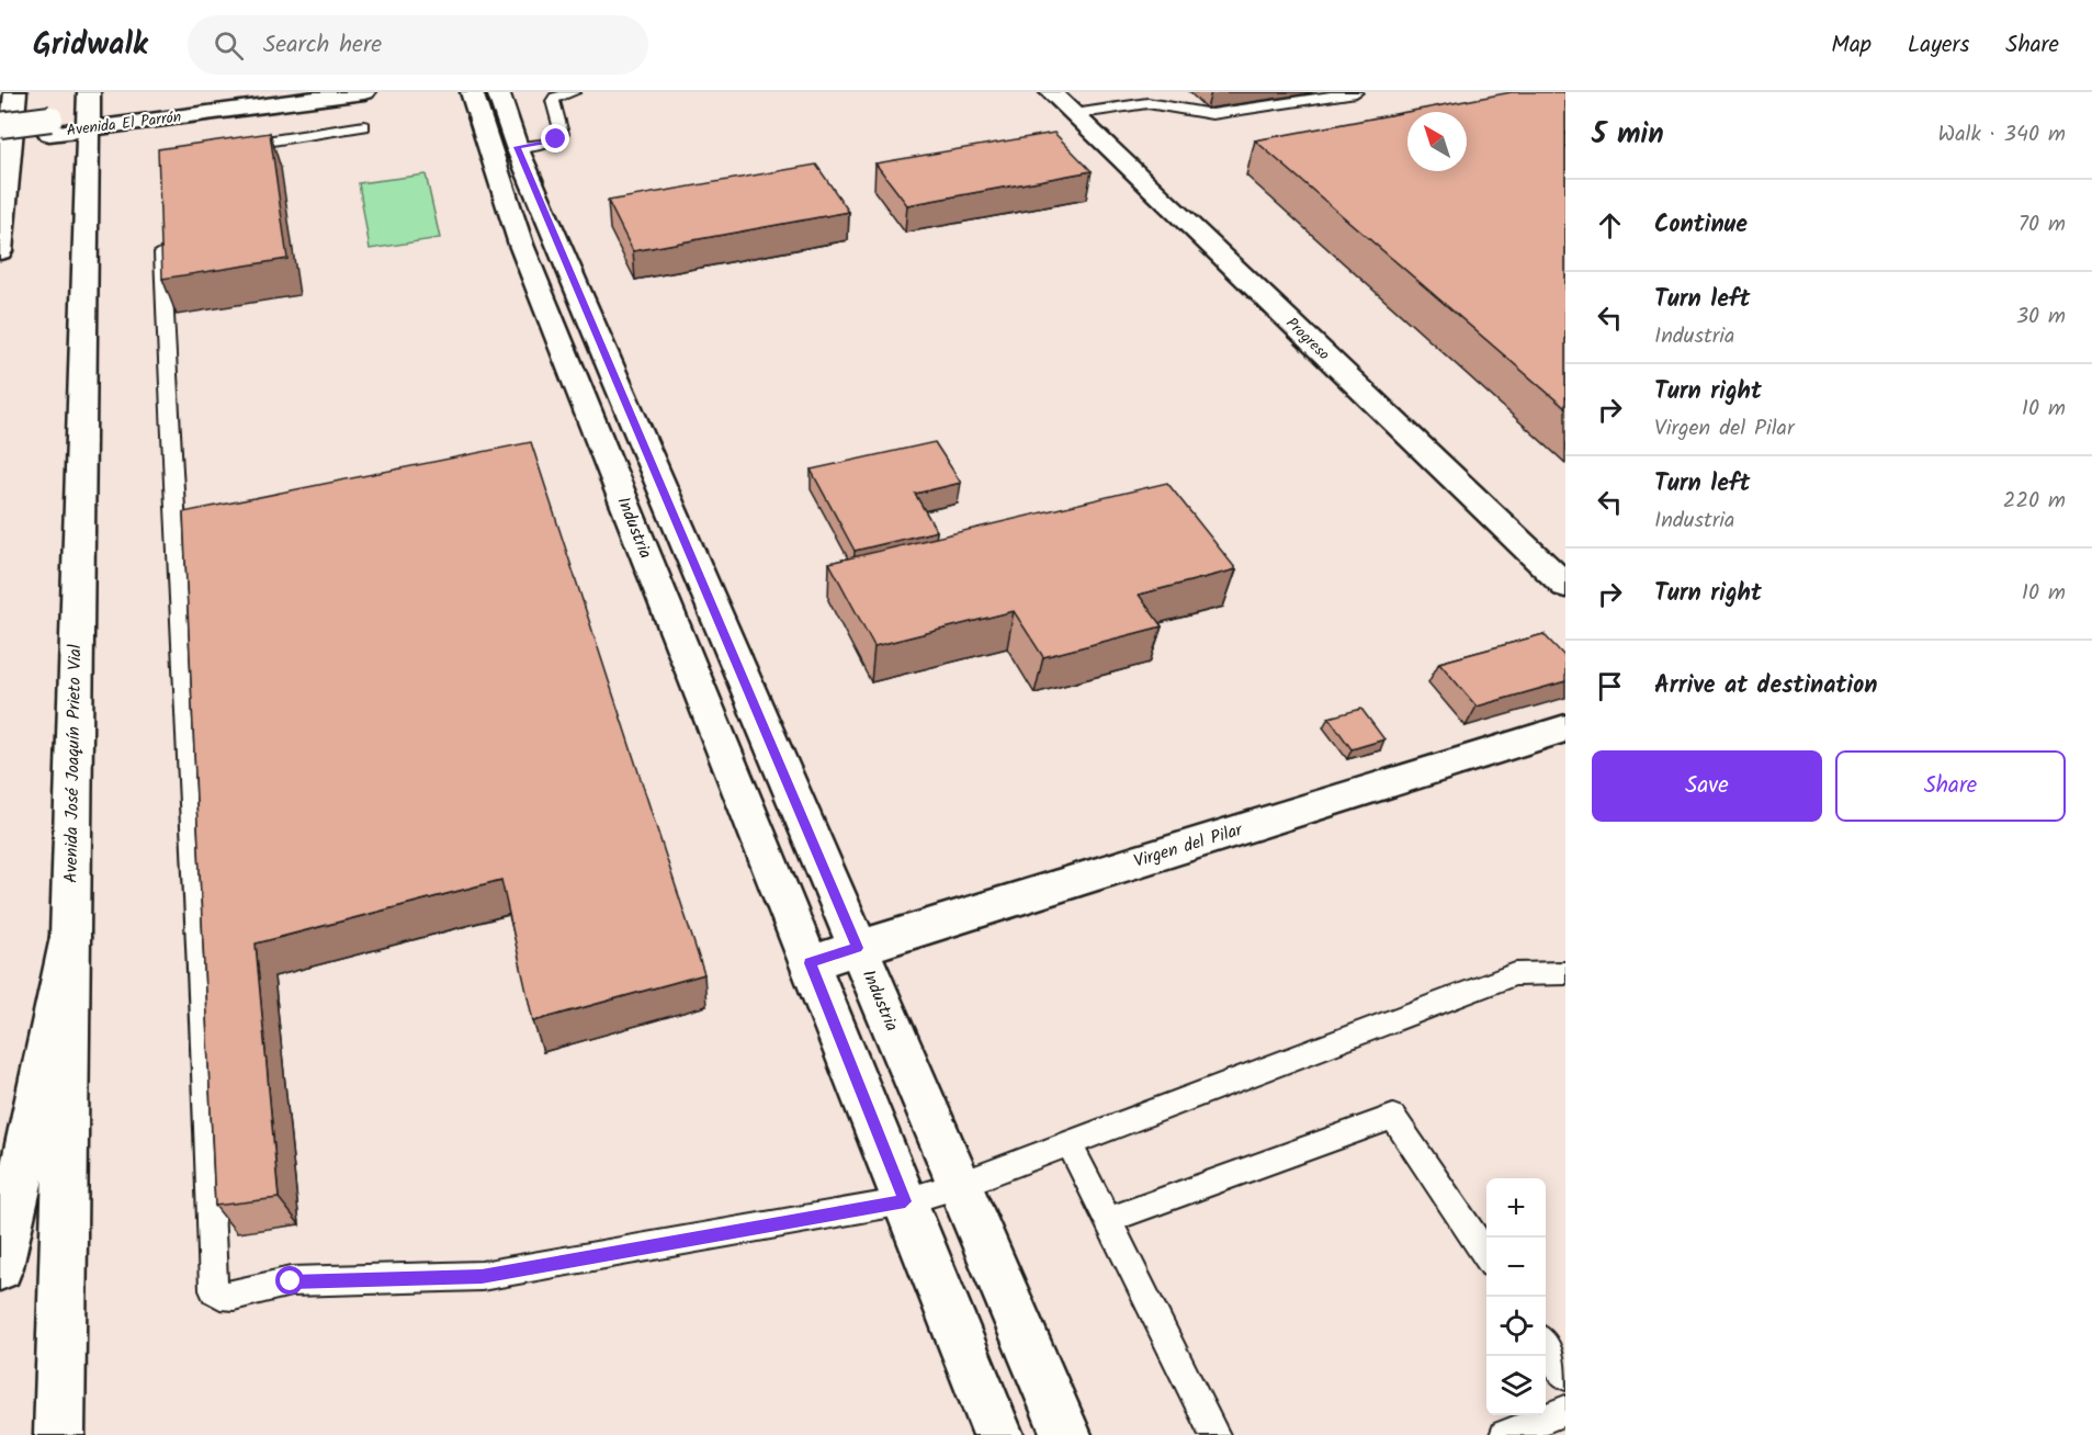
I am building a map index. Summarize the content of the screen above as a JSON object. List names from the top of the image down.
{
  "streets": {
    "main road": [
      "Avenida El Parrón",
      "Progreso",
      "Industria",
      "Avenida José Joaquín Prieto Vial",
      "Virgen del Pilar"
    ]
  },
  "crossings": [
    ["Avenida El Parrón", "Avenida José Joaquín Prieto Vial"],
    ["Industria", "Virgen del Pilar"]
  ],
  "north": "top left",
  "page": {
    "header": "Gridwalk",
    "search": "Search here",
    "nav": ["Map", "Layers", "Share"],
    "heading": ["5 min", "Walk · 340 m"],
    "list": [
      ["Continue", "70 m"],
      ["Turn left", "Industria", "30 m"],
      ["Turn right", "Virgen del Pilar", "10 m"],
      ["Turn left", "Industria", "220 m"],
      ["Turn right", "10 m"],
      "Arrive at destination"
    ],
    "buttons": ["Save", "Share"],
    "map_buttons": ["+", "−"]
  }
}
